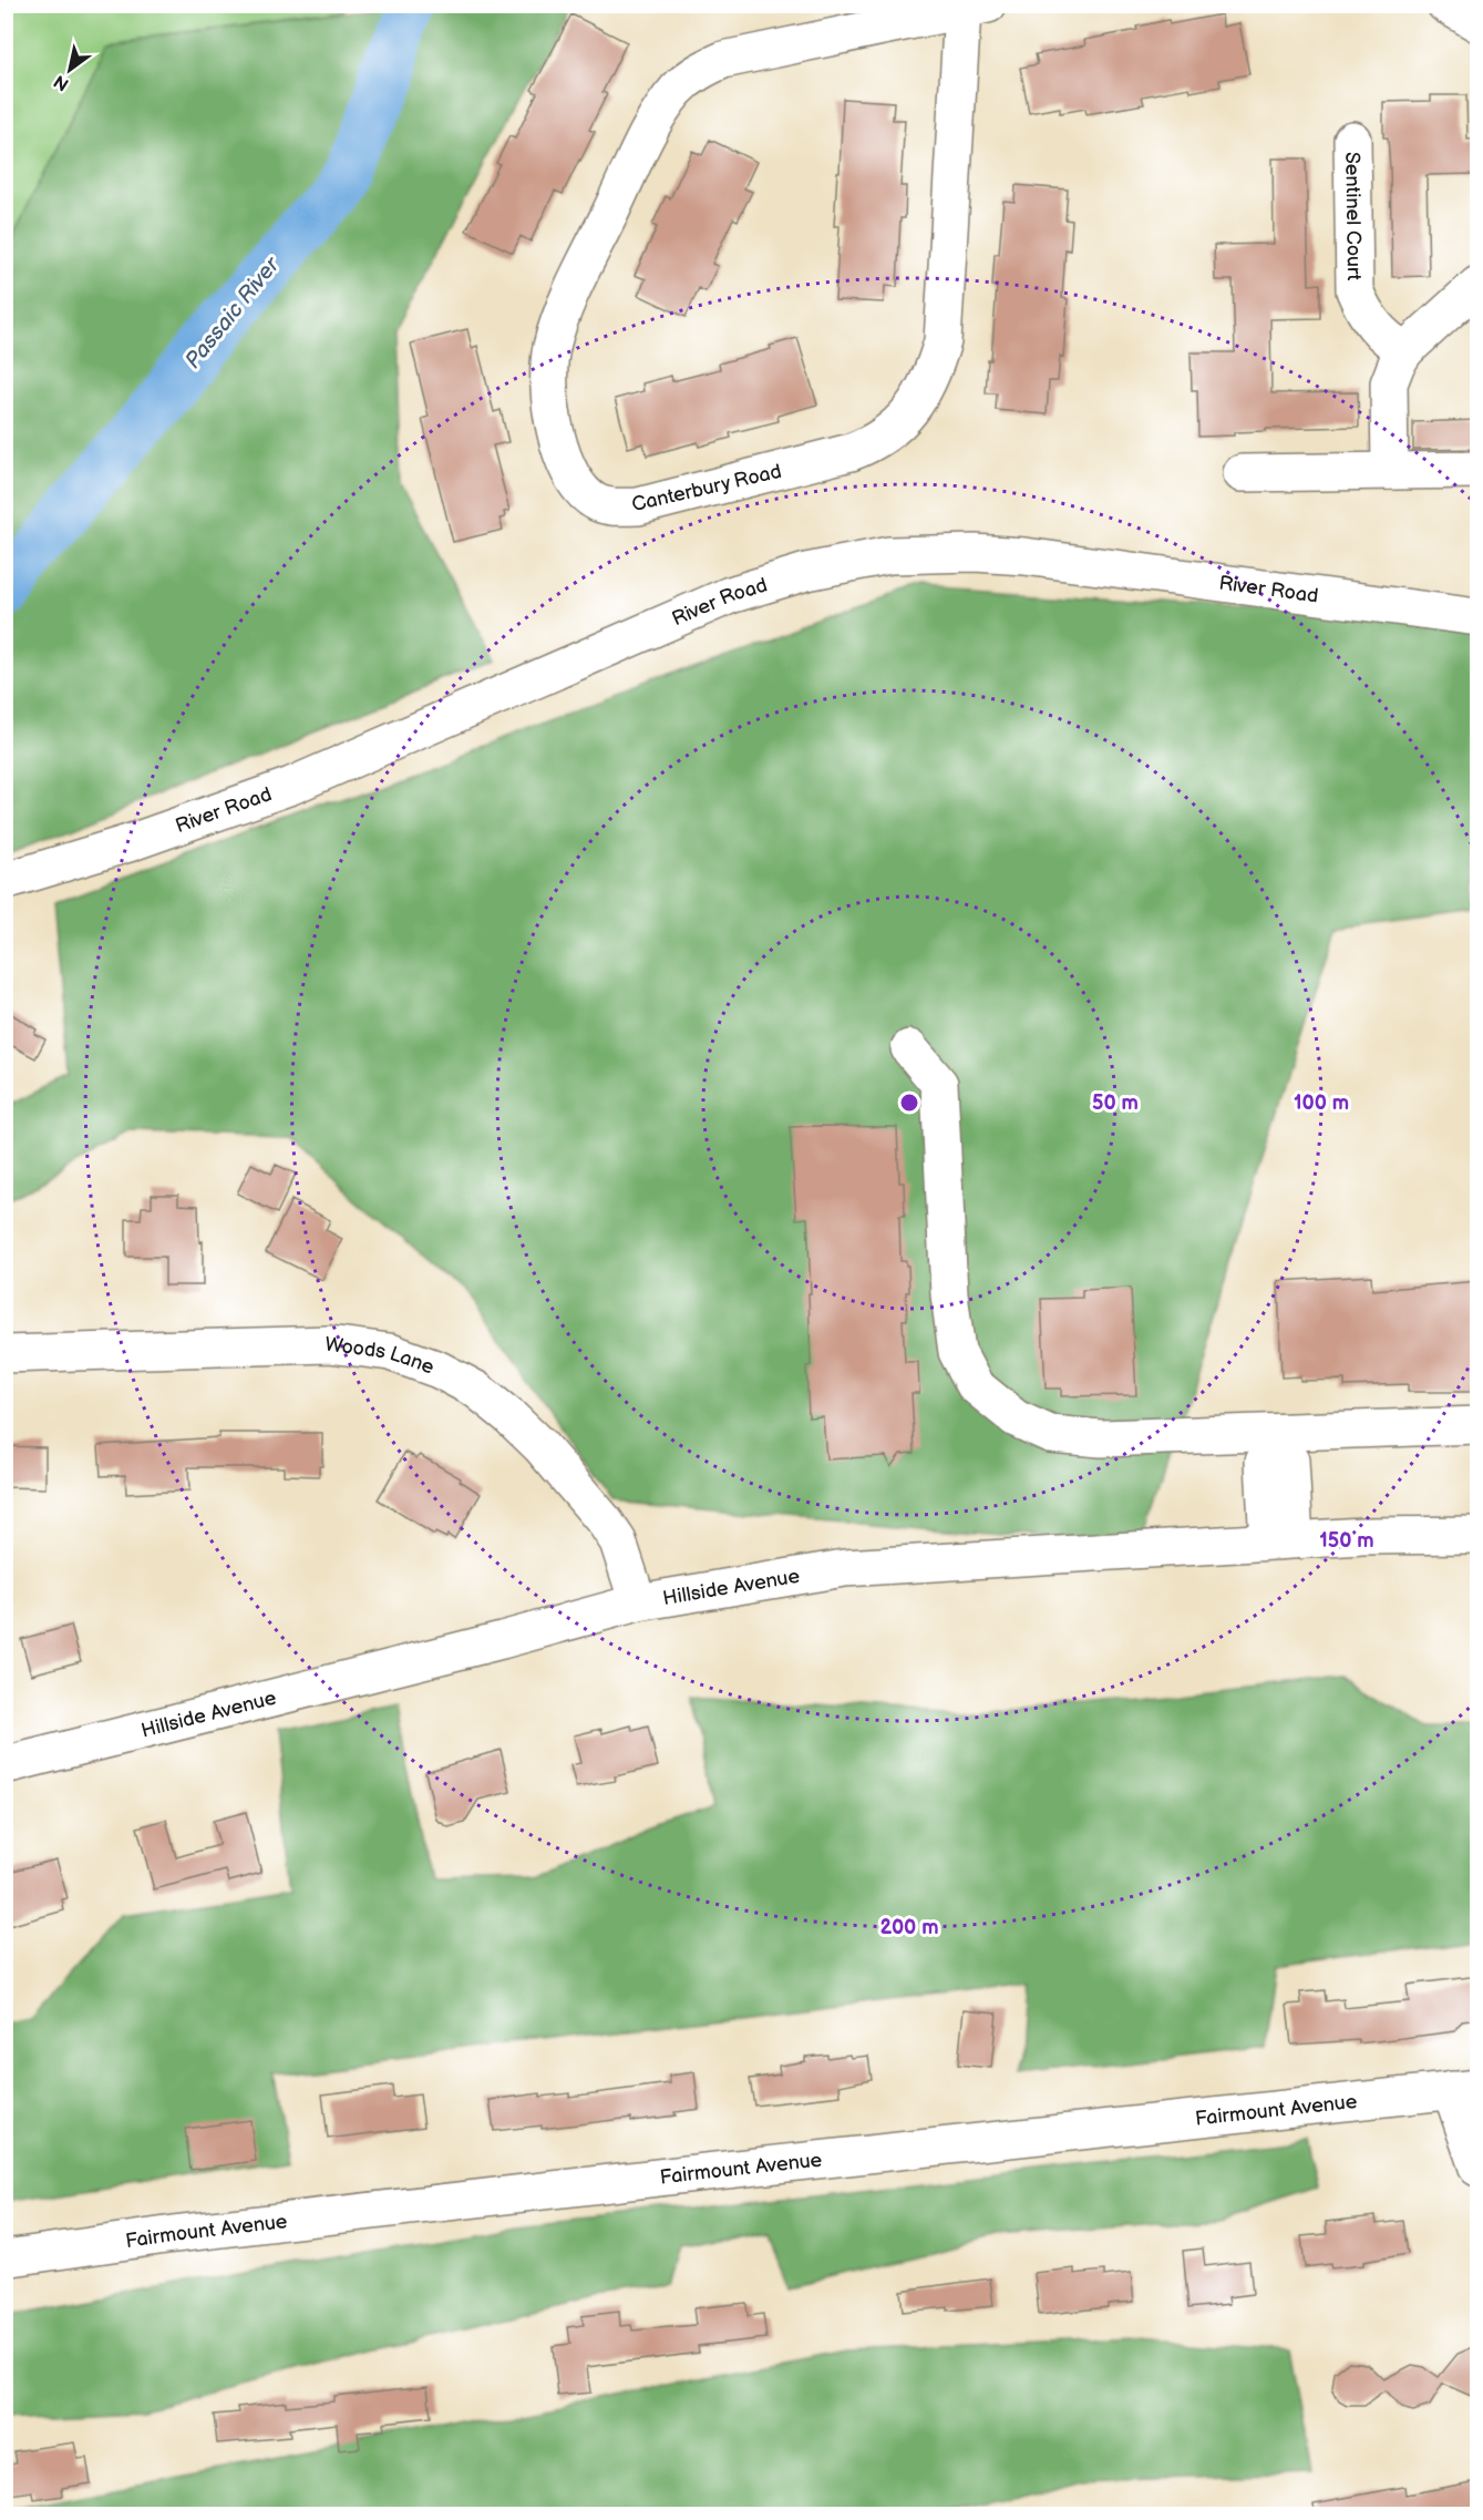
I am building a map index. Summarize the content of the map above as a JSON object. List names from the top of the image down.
{
  "streets": {
    "street": [
      "Sentinel Court",
      "Canterbury Road",
      "River Road",
      "Woods Lane",
      "Hillside Avenue",
      "Fairmount Avenue"
    ]
  },
  "crossings": [
    ["Woods Lane", "Hillside Avenue"]
  ],
  "water": ["Passaic River"],
  "north": "bottom left",
  "rings": [
    "50 m",
    "100 m",
    "150 m",
    "200 m"
  ]
}
